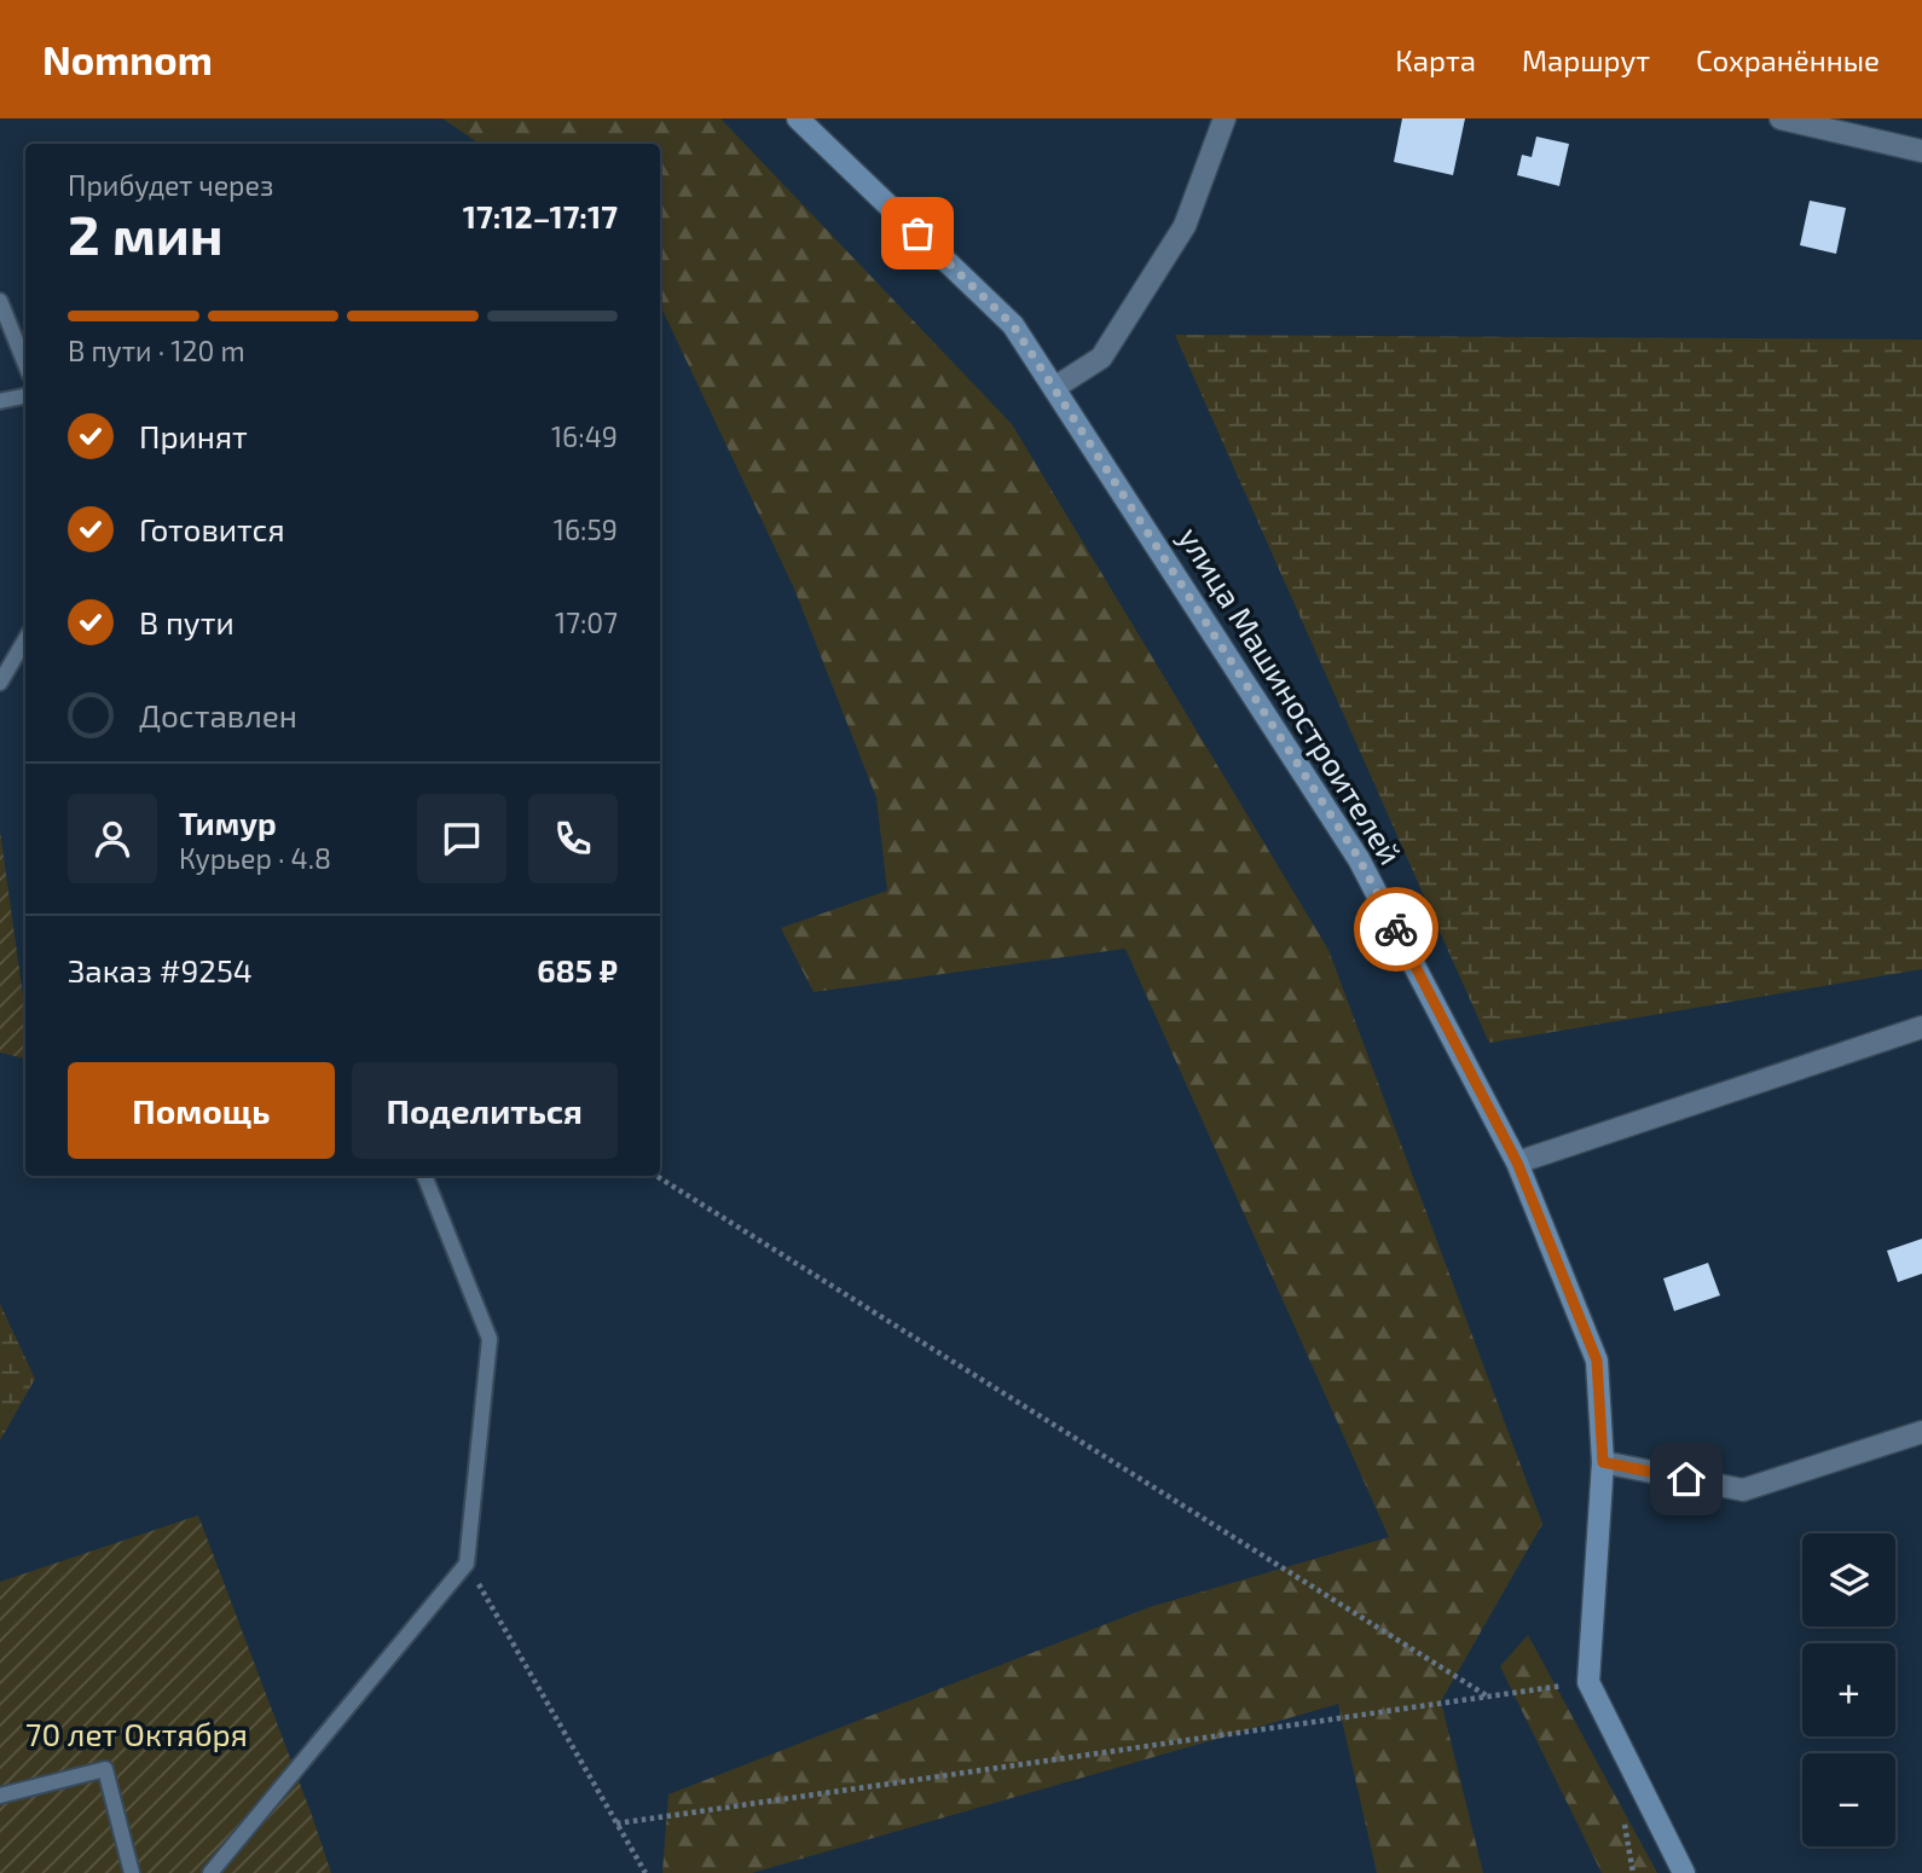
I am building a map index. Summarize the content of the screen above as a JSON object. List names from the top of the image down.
{
  "streets": {
    "street": ["улица Машиностроителей"]
  },
  "parks": ["70 лет Октября"],
  "page": {
    "header": "Nomnom",
    "nav": ["Карта", "Маршрут", "Сохранённые"],
    "heading": ["2 мин", "Прибудет через", "17:12–17:17"],
    "panel": [
      "Тимур",
      "Курьер · 4.8",
      "Заказ #9254",
      "685 ₽"
    ],
    "bar": "В пути · 120 m",
    "list": [
      ["Принят", "16:49"],
      ["Готовится", "16:59"],
      ["В пути", "17:07"],
      "Доставлен"
    ],
    "buttons": ["Помощь", "Поделиться"],
    "map_buttons": ["+", "−"]
  }
}
